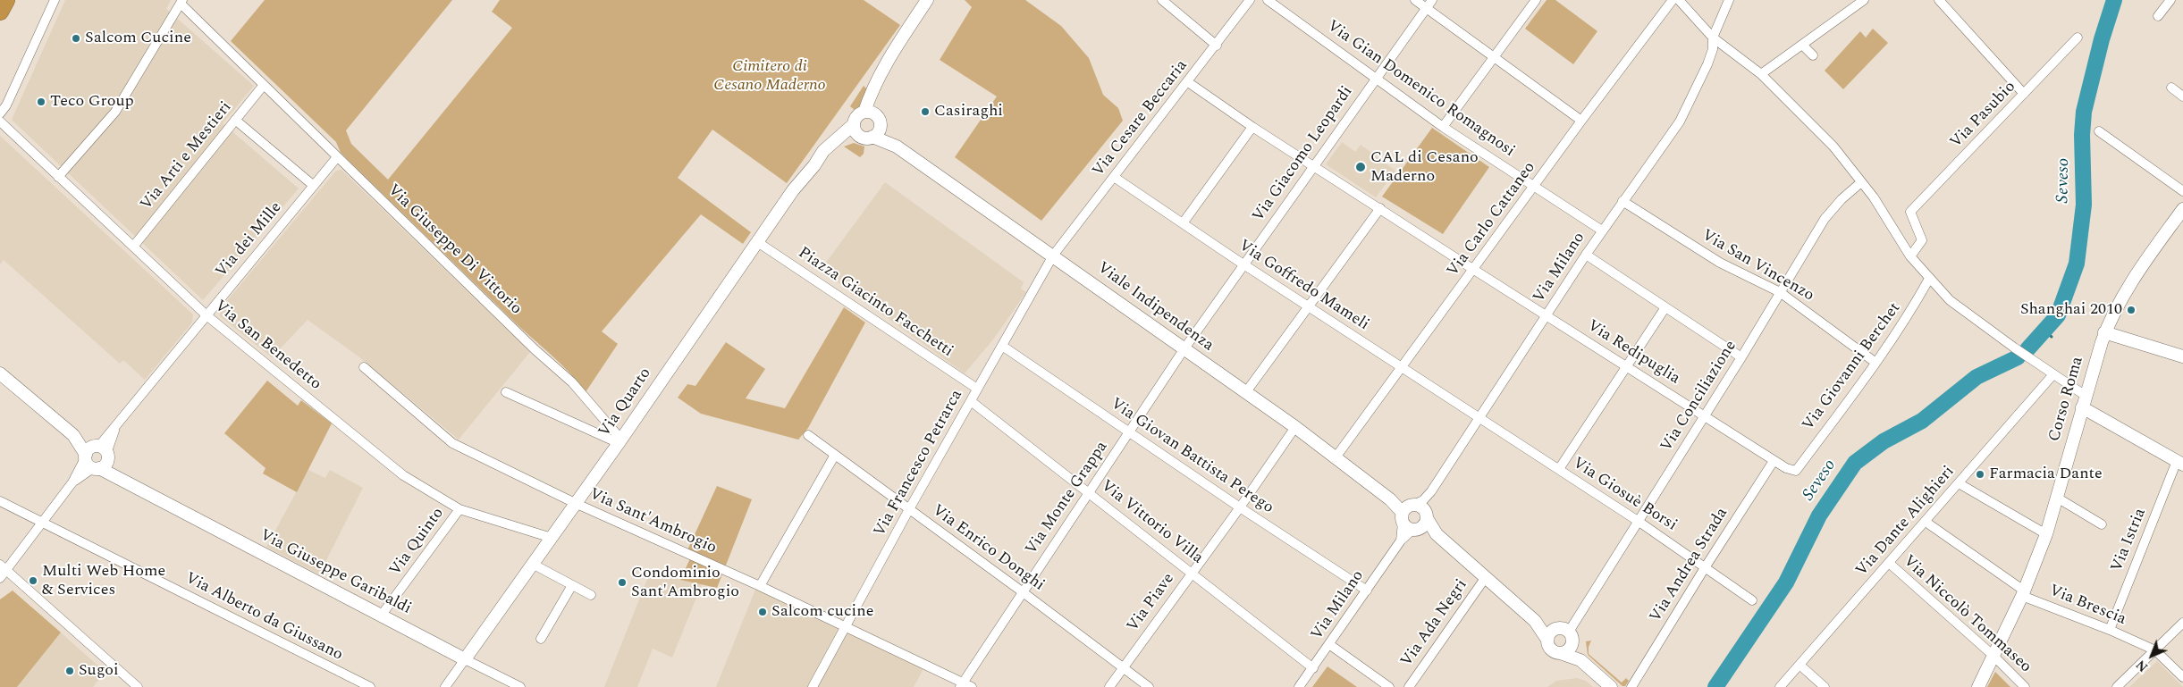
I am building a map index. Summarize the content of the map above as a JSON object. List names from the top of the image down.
{
  "streets": {
    "street": [
      "Via Gian Domenico Romagnosi",
      "Via Pasubio",
      "Via Cesare Beccaria",
      "Via Giacomo Leopardi",
      "Via Arti e Mestieri",
      "Via Carlo Cattaneo",
      "Via dei Mille",
      "Via Giuseppe Di Vittorio",
      "Via San Vincenzo",
      "Via Milano",
      "Via Goffredo Mameli",
      "Piazza Giacinto Facchetti",
      "Viale Indipendenza",
      "Via San Benedetto",
      "Via Redipuglia",
      "Via Giovanni Berchet",
      "Via Conciliazione",
      "Corso Roma",
      "Via Quarto",
      "Via Giovan Battista Perego",
      "Via Francesco Petrarca",
      "Via Giosuè Borsi",
      "Via Monte Grappa",
      "Via Sant'Ambrogio",
      "Via Dante Alighieri",
      "Via Vittorio Villa",
      "Via Istria",
      "Via Quinto",
      "Via Enrico Donghi",
      "Via Andrea Strada",
      "Via Giuseppe Garibaldi",
      "Via Piave",
      "Via Brescia",
      "Via Niccolò Tommaseo",
      "Via Alberto da Giussano",
      "Via Ada Negri"
    ]
  },
  "crossings": [
    ["Via Gian Domenico Romagnosi", "Via Giacomo Leopardi"],
    ["Via Gian Domenico Romagnosi", "Via Carlo Cattaneo"],
    ["Via Gian Domenico Romagnosi", "Via Milano"],
    ["Via Cesare Beccaria", "Via Goffredo Mameli"],
    ["Via Cesare Beccaria", "Viale Indipendenza"],
    ["Via Cesare Beccaria", "Via Redipuglia"],
    ["Via Cesare Beccaria", "Via Francesco Petrarca"],
    ["Via Giacomo Leopardi", "Via Goffredo Mameli"],
    ["Via Giacomo Leopardi", "Viale Indipendenza"],
    ["Via Giacomo Leopardi", "Via Redipuglia"],
    ["Via Giacomo Leopardi", "Via Monte Grappa"],
    ["Via Arti e Mestieri", "Via Giuseppe Di Vittorio"],
    ["Via Arti e Mestieri", "Via San Benedetto"],
    ["Via Carlo Cattaneo", "Via Goffredo Mameli"],
    ["Via Carlo Cattaneo", "Viale Indipendenza"],
    ["Via Carlo Cattaneo", "Via Redipuglia"],
    ["Via dei Mille", "Via Giuseppe Di Vittorio"],
    ["Via dei Mille", "Via San Benedetto"],
    ["Via dei Mille", "Via Giuseppe Garibaldi"],
    ["Via Giuseppe Di Vittorio", "Via Quarto"],
    ["Via San Vincenzo", "Via Milano"],
    ["Via San Vincenzo", "Via Giovanni Berchet"],
    ["Via San Vincenzo", "Via Conciliazione"],
    ["Via Milano", "Via Goffredo Mameli"],
    ["Via Milano", "Viale Indipendenza"],
    ["Via Milano", "Via Redipuglia"],
    ["Via Milano", "Via Giovan Battista Perego"],
    ["Via Milano", "Via Giosuè Borsi"],
    ["Via Milano", "Via Vittorio Villa"],
    ["Via Goffredo Mameli", "Via Giosuè Borsi"],
    ["Piazza Giacinto Facchetti", "Via Quarto"],
    ["Piazza Giacinto Facchetti", "Via Francesco Petrarca"],
    ["Viale Indipendenza", "Via Quarto"],
    ["Viale Indipendenza", "Via Francesco Petrarca"],
    ["Viale Indipendenza", "Via Monte Grappa"],
    ["Viale Indipendenza", "Via Piave"],
    ["Via San Benedetto", "Via Quarto"],
    ["Via San Benedetto", "Via Quinto"],
    ["Via Redipuglia", "Via Giovanni Berchet"],
    ["Via Redipuglia", "Via Conciliazione"],
    ["Via Redipuglia", "Via Andrea Strada"],
    ["Via Conciliazione", "Via Giosuè Borsi"],
    ["Corso Roma", "Via Brescia"],
    ["Corso Roma", "Via Niccolò Tommaseo"],
    ["Via Quarto", "Via Sant'Ambrogio"],
    ["Via Quarto", "Via Giuseppe Garibaldi"],
    ["Via Giovan Battista Perego", "Via Francesco Petrarca"],
    ["Via Giovan Battista Perego", "Via Monte Grappa"],
    ["Via Giovan Battista Perego", "Via Piave"],
    ["Via Francesco Petrarca", "Via Sant'Ambrogio"],
    ["Via Francesco Petrarca", "Via Vittorio Villa"],
    ["Via Francesco Petrarca", "Via Enrico Donghi"],
    ["Via Giosuè Borsi", "Via Andrea Strada"],
    ["Via Monte Grappa", "Via Sant'Ambrogio"],
    ["Via Monte Grappa", "Via Vittorio Villa"],
    ["Via Monte Grappa", "Via Enrico Donghi"],
    ["Via Dante Alighieri", "Via Brescia"],
    ["Via Dante Alighieri", "Via Niccolò Tommaseo"],
    ["Via Vittorio Villa", "Via Piave"],
    ["Via Istria", "Via Brescia"],
    ["Via Quinto", "Via Giuseppe Garibaldi"],
    ["Via Enrico Donghi", "Via Piave"]
  ],
  "water": ["Seveso"],
  "parks": ["Cimitero di Cesano Maderno"],
  "places": [
    "Salcom Cucine",
    "Teco Group",
    "Casiraghi",
    "CAL di Cesano Maderno",
    "Shanghai 2010",
    "Farmacia Dante",
    "Multi Web Home & Services",
    "Condominio Sant'Ambrogio",
    "Salcom cucine",
    "Sugoi"
  ],
  "north": "bottom left"
}
